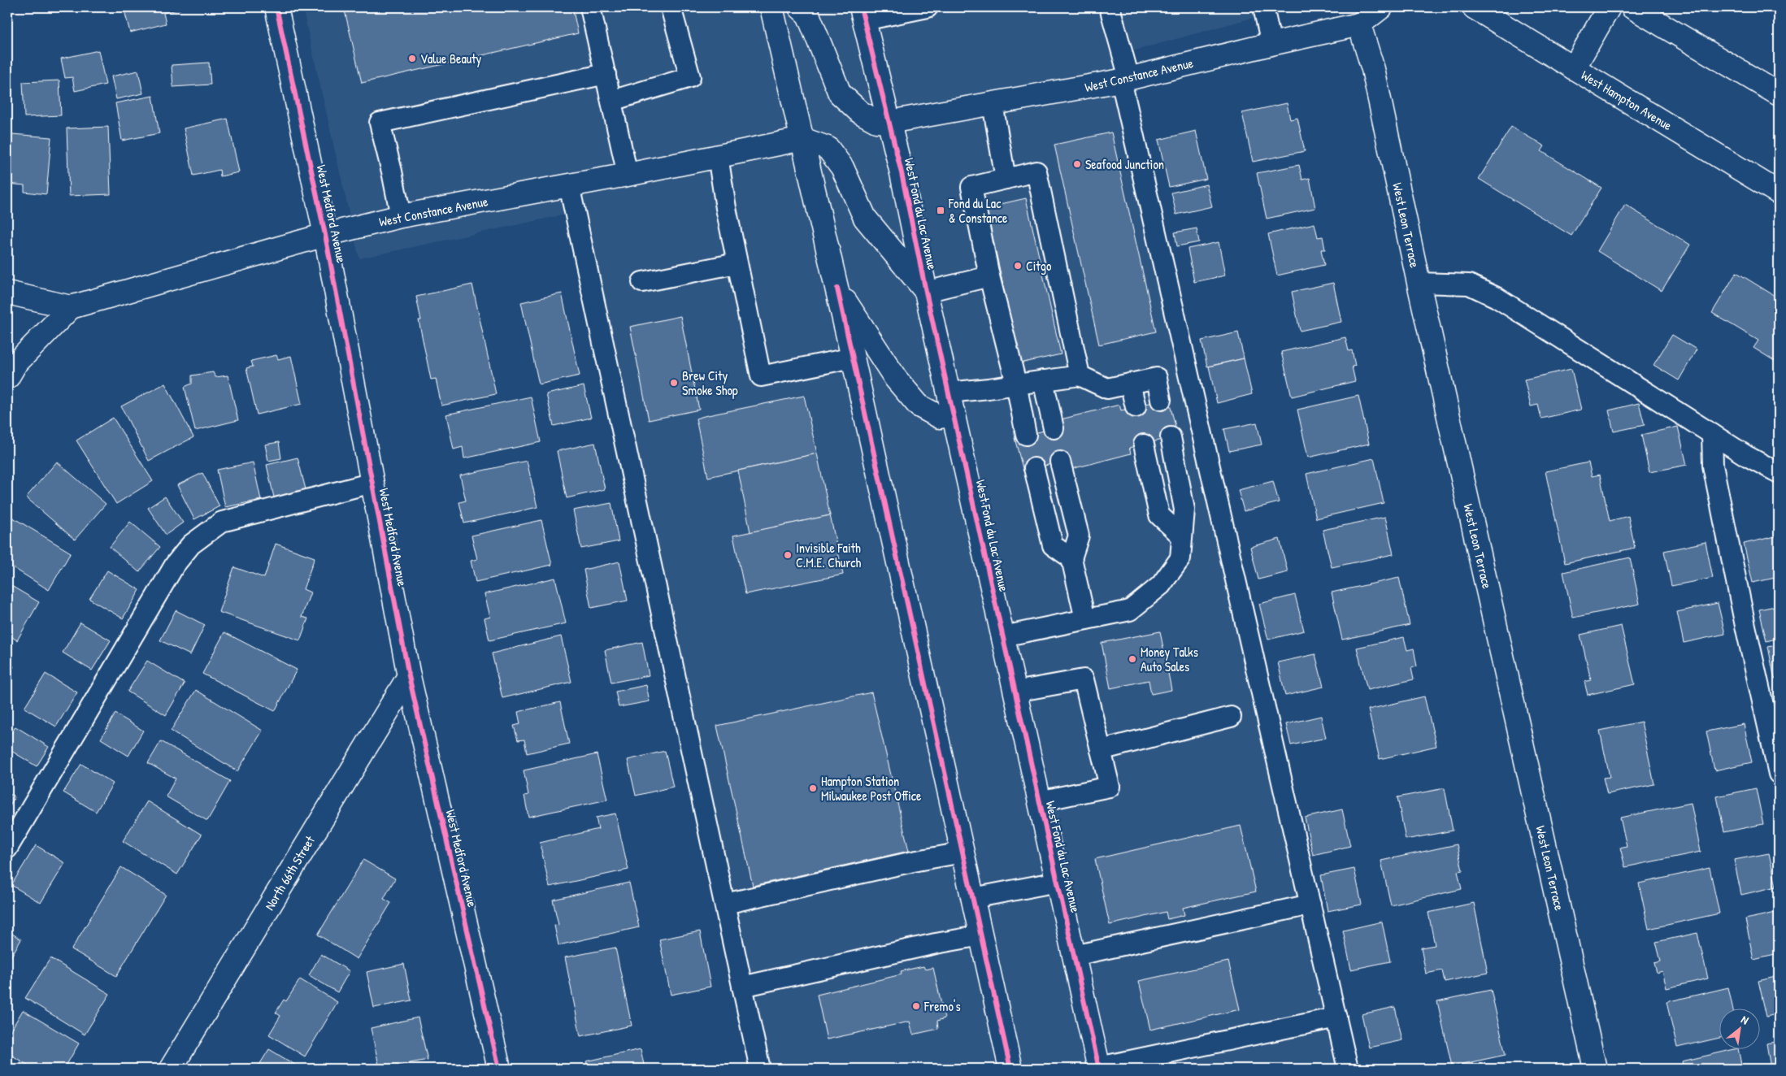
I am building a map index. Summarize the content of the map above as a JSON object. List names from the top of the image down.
{
  "streets": {
    "street": [
      "West Constance Avenue",
      "West Hampton Avenue",
      "West Medford Avenue",
      "West Fond du Lac Avenue",
      "West Leon Terrace",
      "North 66th Street"
    ]
  },
  "crossings": [
    ["West Constance Avenue", "West Medford Avenue"],
    ["West Constance Avenue", "West Fond du Lac Avenue"],
    ["West Constance Avenue", "West Leon Terrace"],
    ["West Medford Avenue", "North 66th Street"]
  ],
  "places": {
    "other": [
      "Value Beauty",
      "Seafood Junction",
      "Citgo",
      "Brew City Smoke Shop",
      "Invisible Faith C.M.E. Church",
      "Money Talks Auto Sales",
      "Hampton Station Milwaukee Post Office",
      "Fremo's"
    ],
    "transit": ["Fond du Lac & Constance"]
  },
  "north": "top right"
}
